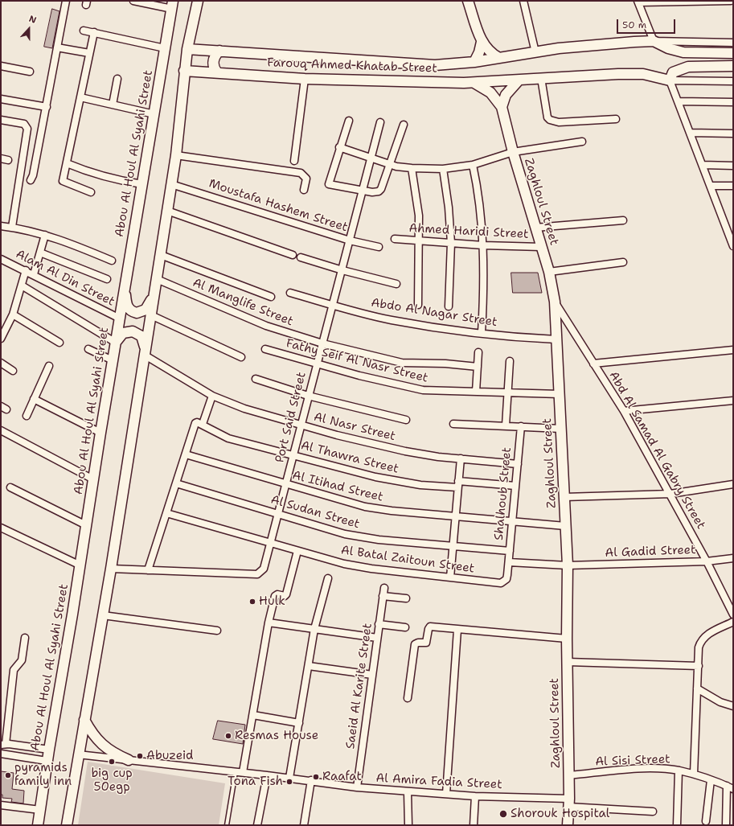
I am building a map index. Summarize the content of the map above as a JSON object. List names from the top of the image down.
{
  "streets": {
    "main road": ["Farouq Ahmed Khatab Street", "Abou Al Houl Al Syahi Street", "Zaghloul Street"],
    "street": [
      "Moustafa Hashem Street",
      "Ahmed Haridi Street",
      "Alam Al Din Street",
      "Al Manglife Street",
      "Abdo Al Nagar Street",
      "Fathy Seif Al Nasr Street",
      "Port Said Street",
      "Al Nasr Street",
      "Abd Al Samad Al Gabry Street",
      "Al Thawra Street",
      "Al Itihad Street",
      "Shalhoub Street",
      "Al Sudan Street",
      "Al Gadid Street",
      "Al Batal Zaitoun Street",
      "Saeid Al Karite Street",
      "Al Sisi Street",
      "Al Amira Fadia Street"
    ]
  },
  "crossings": [
    ["Farouq Ahmed Khatab Street", "Zaghloul Street"],
    ["Abou Al Houl Al Syahi Street", "Alam Al Din Street"],
    ["Zaghloul Street", "Ahmed Haridi Street"],
    ["Zaghloul Street", "Abdo Al Nagar Street"],
    ["Zaghloul Street", "Fathy Seif Al Nasr Street"],
    ["Zaghloul Street", "Abd Al Samad Al Gabry Street"],
    ["Zaghloul Street", "Al Itihad Street"],
    ["Zaghloul Street", "Al Gadid Street"],
    ["Zaghloul Street", "Al Sisi Street"],
    ["Zaghloul Street", "Al Amira Fadia Street"],
    ["Moustafa Hashem Street", "Port Said Street"],
    ["Al Manglife Street", "Port Said Street"],
    ["Abdo Al Nagar Street", "Port Said Street"],
    ["Fathy Seif Al Nasr Street", "Port Said Street"],
    ["Port Said Street", "Al Nasr Street"],
    ["Port Said Street", "Al Thawra Street"],
    ["Port Said Street", "Al Itihad Street"],
    ["Port Said Street", "Al Sudan Street"],
    ["Port Said Street", "Al Batal Zaitoun Street"],
    ["Al Nasr Street", "Shalhoub Street"],
    ["Abd Al Samad Al Gabry Street", "Al Gadid Street"],
    ["Al Thawra Street", "Shalhoub Street"],
    ["Al Itihad Street", "Shalhoub Street"],
    ["Shalhoub Street", "Al Sudan Street"],
    ["Shalhoub Street", "Al Gadid Street"],
    ["Shalhoub Street", "Al Batal Zaitoun Street"],
    ["Al Gadid Street", "Al Batal Zaitoun Street"],
    ["Saeid Al Karite Street", "Al Amira Fadia Street"]
  ],
  "places": [
    "Hulk",
    "Resmas House",
    "Abuzeid",
    "big cup 50egp",
    "pyramids family inn",
    "Raafat",
    "Tona Fish",
    "Shorouk Hospital"
  ],
  "scale_bar": "50 m",
  "north": "top"
}
